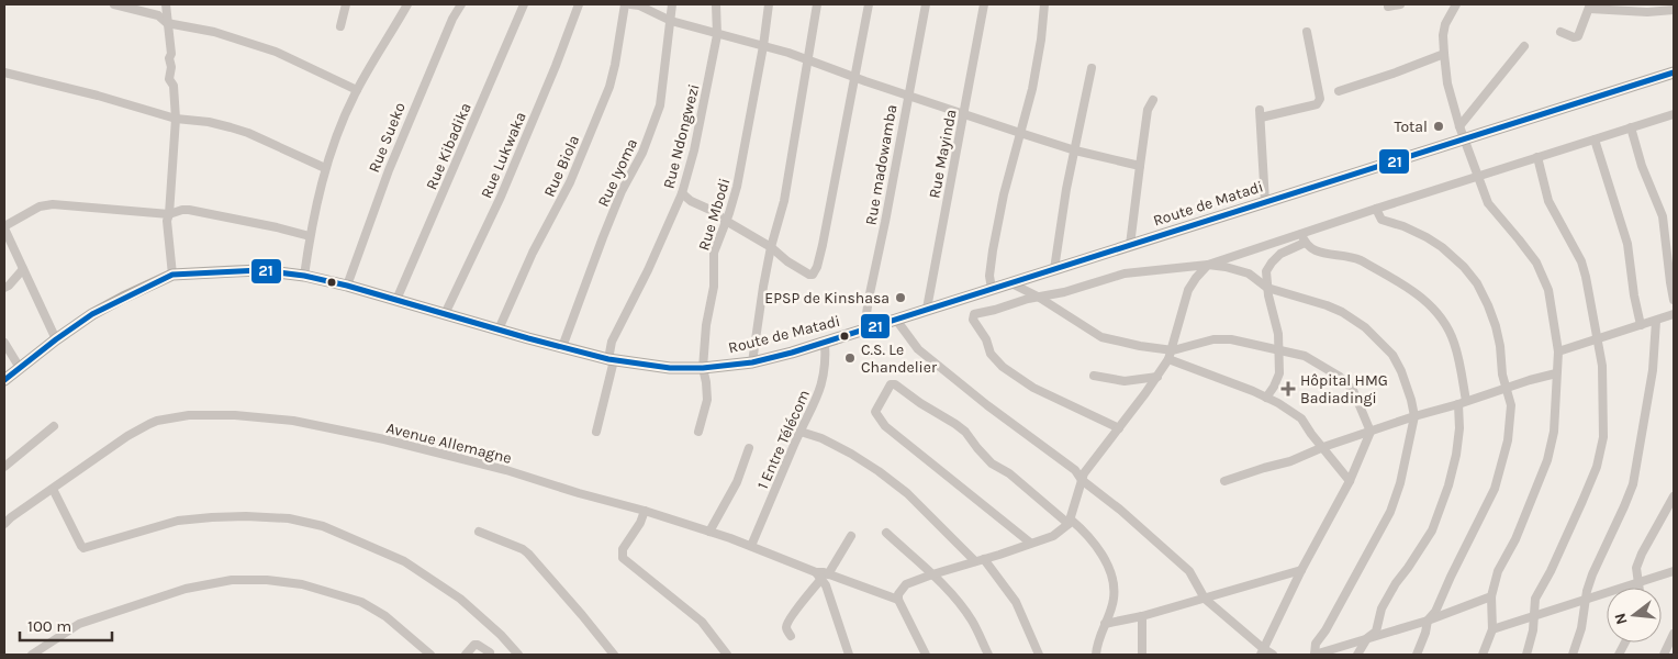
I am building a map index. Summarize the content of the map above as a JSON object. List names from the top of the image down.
{
  "streets": {
    "highway": ["Route de Matadi"],
    "street": [
      "Rue Ndongwezi",
      "Rue Sueko",
      "Rue Kibadika",
      "Rue Mayinda",
      "Rue Lukwaka",
      "Rue madowamba",
      "Rue Biola",
      "Rue Iyoma",
      "Rue Mbodi",
      "1 Entre Télécom",
      "Avenue Allemagne"
    ]
  },
  "crossings": [
    ["Rue Ndongwezi", "Route de Matadi"],
    ["Rue Sueko", "Route de Matadi"],
    ["Rue Kibadika", "Route de Matadi"],
    ["Rue Mayinda", "Route de Matadi"],
    ["Rue Lukwaka", "Route de Matadi"],
    ["Rue madowamba", "Route de Matadi"],
    ["Rue Biola", "Route de Matadi"],
    ["Rue Iyoma", "Route de Matadi"],
    ["Route de Matadi", "Rue Mbodi"],
    ["Route de Matadi", "1 Entre Télécom"],
    ["1 Entre Télécom", "Avenue Allemagne"]
  ],
  "places": {
    "other": ["Total", "EPSP de Kinshasa", "C.S. Le Chandelier"],
    "health": ["Hôpital HMG Badiadingi"]
  },
  "lines": ["transit line 21"],
  "scale_bar": "100 m",
  "north": "left"
}
